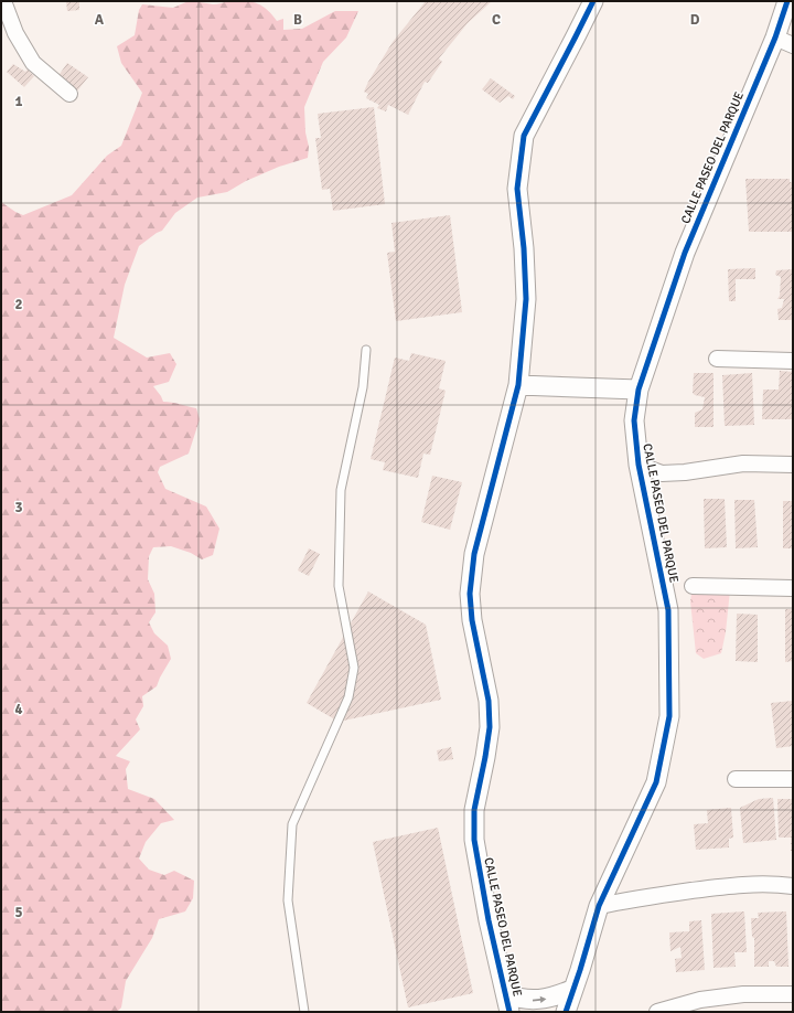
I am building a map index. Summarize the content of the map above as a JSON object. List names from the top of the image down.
{
  "streets": {
    "street": ["CALLE PASEO DEL PARQUE"]
  },
  "grid": {
    "columns": [
      "A",
      "B",
      "C",
      "D"
    ],
    "rows": [
      "1",
      "2",
      "3",
      "4",
      "5"
    ]
  }
}
